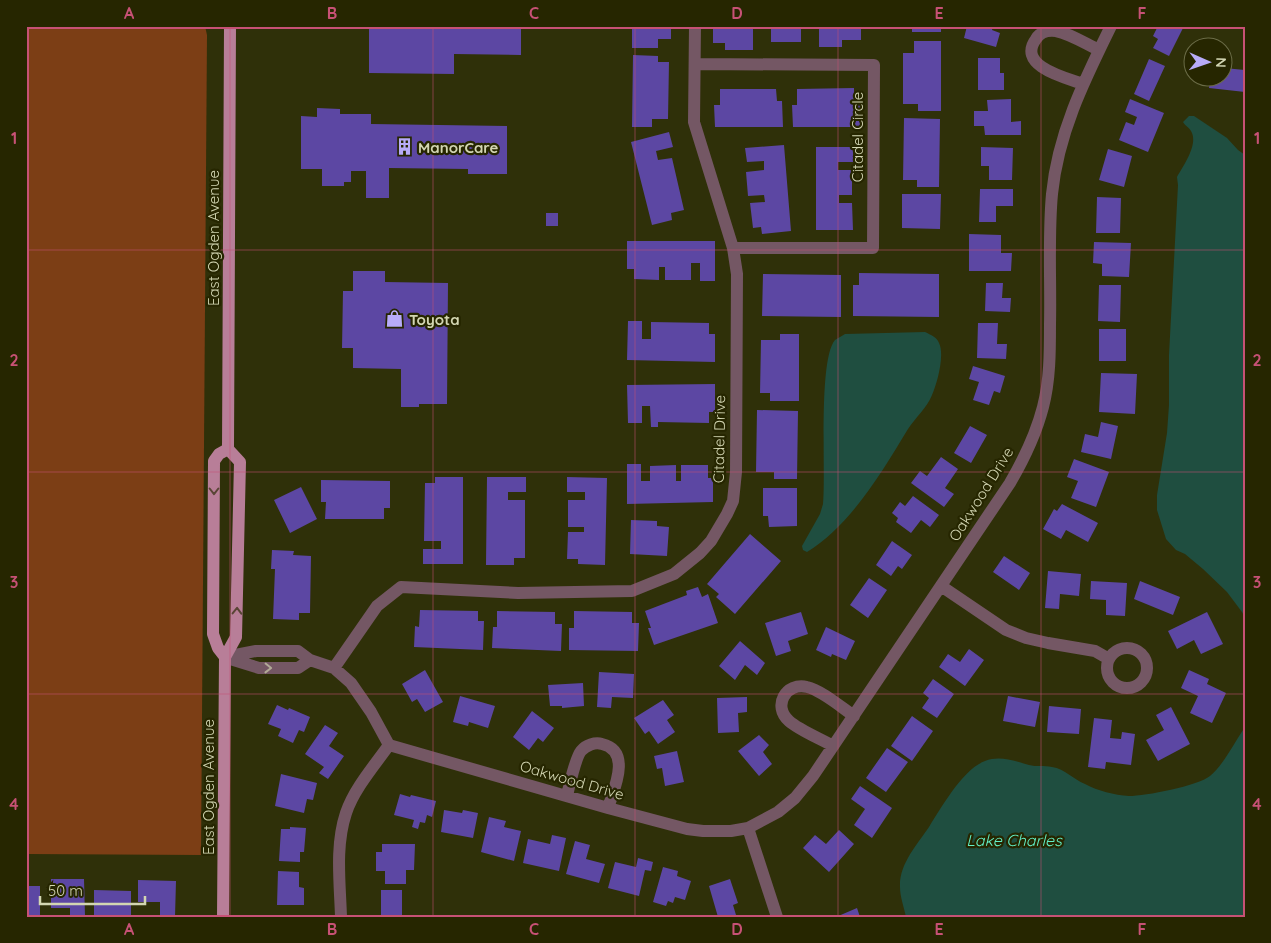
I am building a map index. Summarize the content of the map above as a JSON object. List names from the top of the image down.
{
  "streets": {
    "main road": ["East Ogden Avenue"],
    "street": ["Citadel Circle", "Citadel Drive", "Oakwood Drive"]
  },
  "crossings": [
    ["Citadel Circle", "Citadel Drive"]
  ],
  "water": ["Lake Charles"],
  "places": {
    "building": ["ManorCare"],
    "shop": ["Toyota"]
  },
  "scale_bar": "50 m",
  "north": "right",
  "grid": {
    "columns": [
      "A",
      "B",
      "C",
      "D",
      "E",
      "F"
    ],
    "rows": [
      "1",
      "2",
      "3",
      "4"
    ]
  }
}
